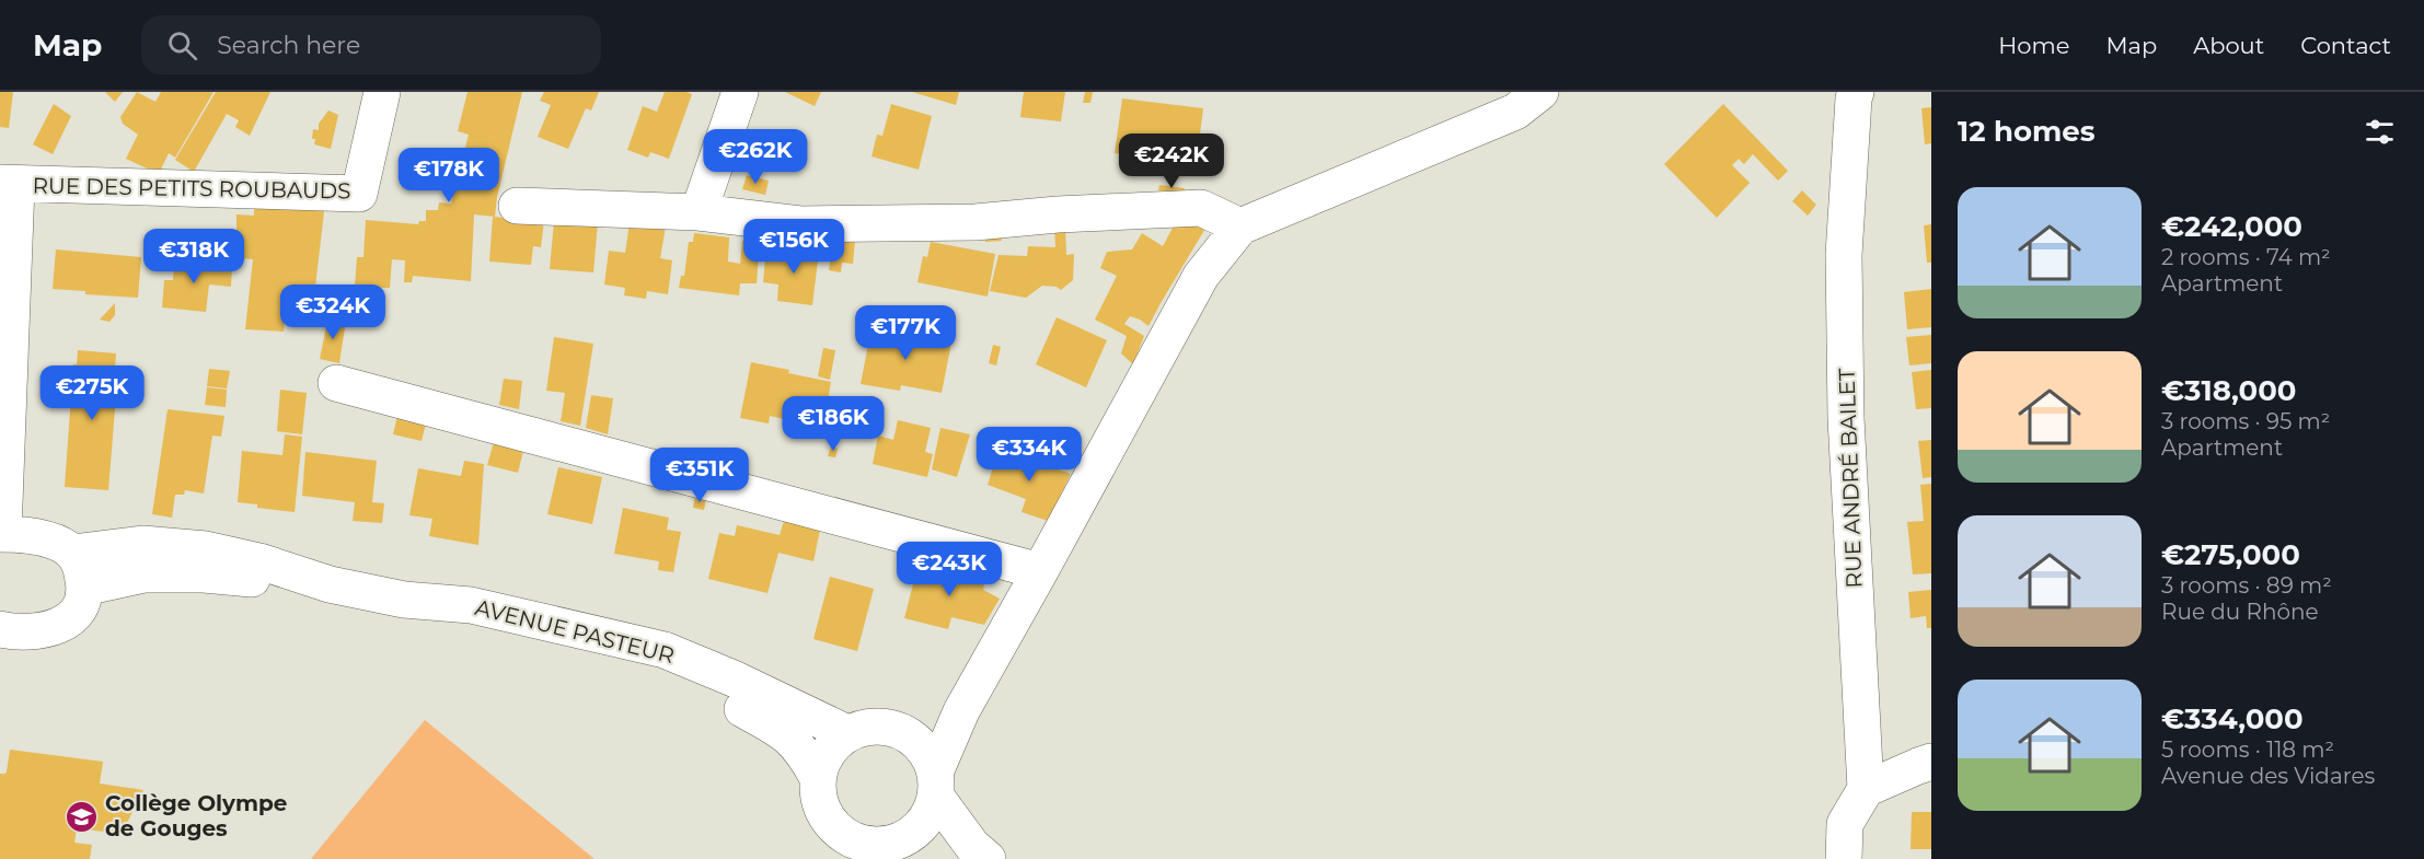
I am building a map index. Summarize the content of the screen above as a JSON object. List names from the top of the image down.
{
  "streets": {
    "street": ["RUE DES PETITS ROUBAUDS", "RUE ANDRÉ BAILET", "AVENUE PASTEUR"]
  },
  "places": {
    "school or university": ["Collège Olympe de Gouges"]
  },
  "page": {
    "header": "Map",
    "search": "Search here",
    "nav": [
      "Home",
      "Map",
      "About",
      "Contact"
    ],
    "heading": "12 homes",
    "price": [
      "€262K",
      "€242K",
      "€178K",
      "€156K",
      "€318K",
      "€324K",
      "€177K",
      "€275K",
      "€186K",
      "€334K",
      "€351K",
      "€243K"
    ],
    "list": [
      {
        "name": "€242,000",
        "note": "2 rooms · 74 m² · Apartment"
      },
      {
        "name": "€318,000",
        "note": "3 rooms · 95 m² · Apartment"
      },
      {
        "name": "€275,000",
        "note": "3 rooms · 89 m² · Rue du Rhône"
      },
      {
        "name": "€334,000",
        "note": "5 rooms · 118 m² · Avenue des Vidares"
      }
    ]
  }
}
